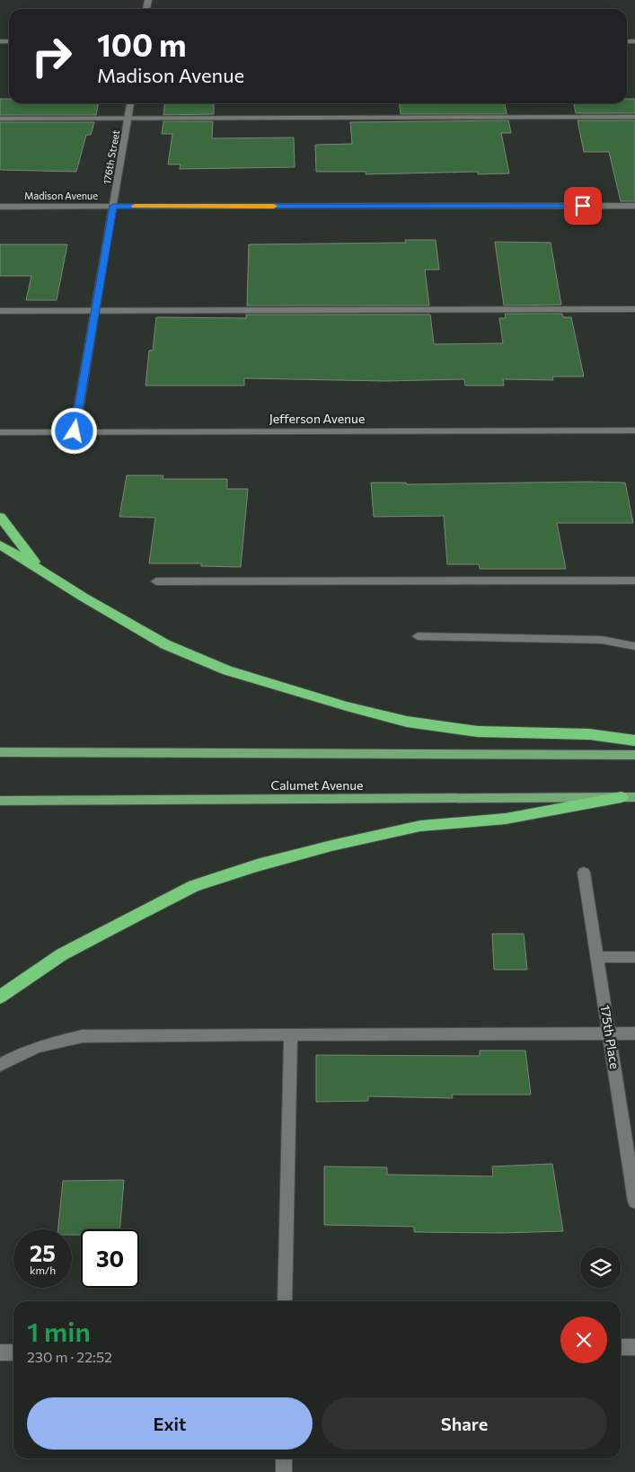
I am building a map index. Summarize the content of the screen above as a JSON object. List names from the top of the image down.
{
  "streets": {
    "main road": ["Calumet Avenue"],
    "street": [
      "176th Street",
      "Madison Avenue",
      "Jefferson Avenue",
      "175th Place"
    ]
  },
  "crossings": [
    ["176th Street", "Madison Avenue"],
    ["176th Street", "Jefferson Avenue"]
  ],
  "page": {
    "turn": ["100 m", "Madison Avenue"],
    "speed": "25 km/h",
    "limit": "30",
    "heading": ["1 min", "230 m · 22:52"],
    "buttons": ["Exit", "Share"]
  }
}
